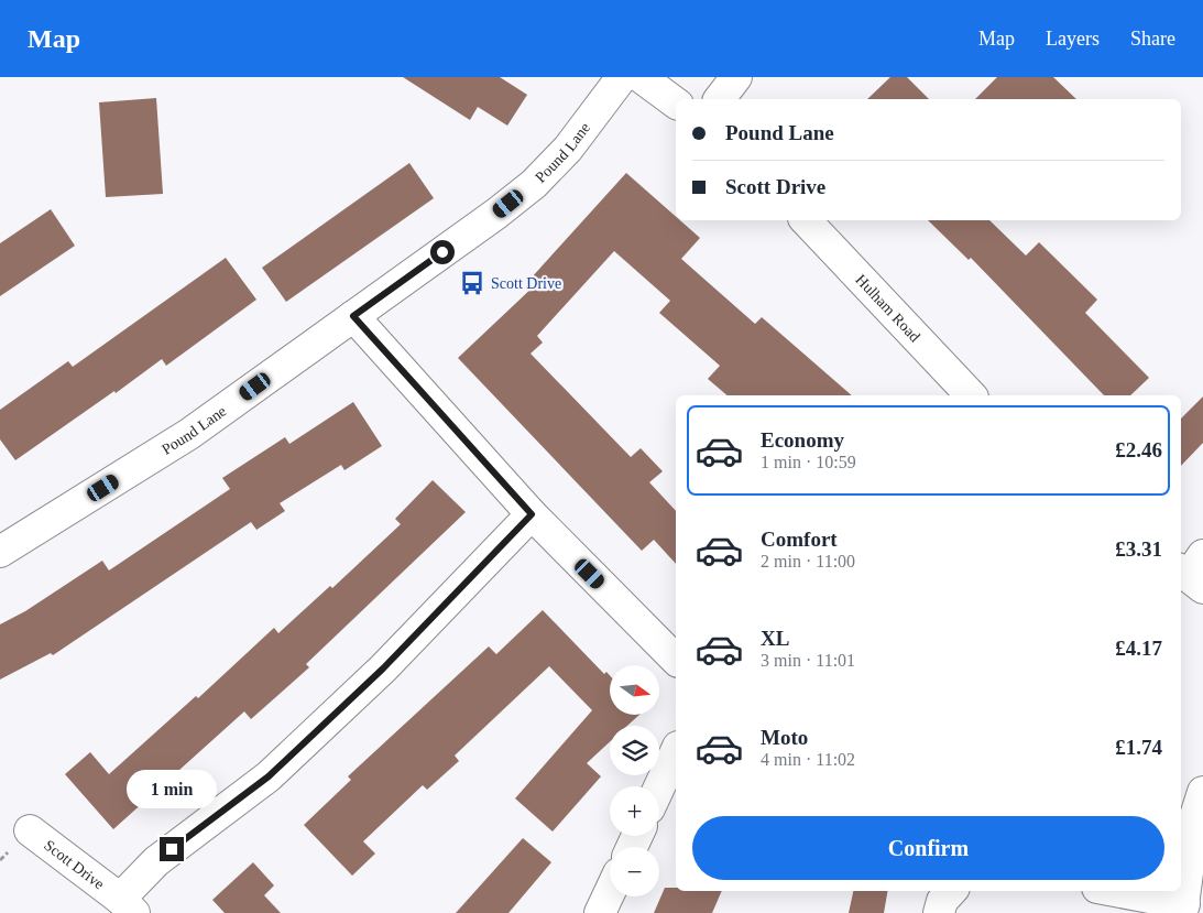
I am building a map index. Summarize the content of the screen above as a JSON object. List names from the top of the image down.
{
  "streets": {
    "street": ["Pound Lane", "Hulham Road", "Scott Drive"]
  },
  "places": {
    "bus stop": ["Scott Drive"]
  },
  "north": "right",
  "page": {
    "header": "Map",
    "nav": ["Map", "Layers", "Share"],
    "banner": ["Pound Lane", "Scott Drive"],
    "list": [
      {
        "name": "Economy",
        "note": "1 min · 10:59",
        "value": "£2.46"
      },
      {
        "name": "Comfort",
        "note": "2 min · 11:00",
        "value": "£3.31"
      },
      {
        "name": "XL",
        "note": "3 min · 11:01",
        "value": "£4.17"
      },
      {
        "name": "Moto",
        "note": "4 min · 11:02",
        "value": "£1.74"
      }
    ],
    "map_buttons": ["+", "−"],
    "bubble": "1 min",
    "buttons": "Confirm"
  }
}
